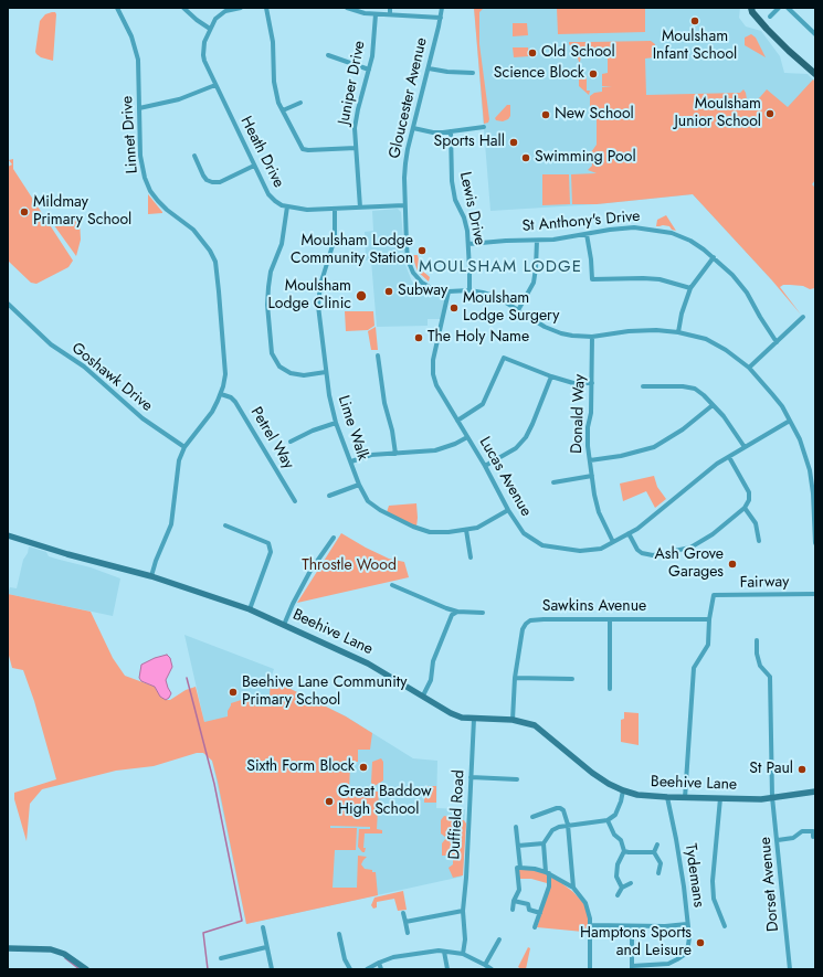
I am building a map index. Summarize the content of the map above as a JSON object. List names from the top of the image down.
{
  "streets": {
    "main road": ["Beehive Lane"],
    "street": [
      "Juniper Drive",
      "Gloucester Avenue",
      "Linnet Drive",
      "Heath Drive",
      "Lewis Drive",
      "St Anthony's Drive",
      "Goshawk Drive",
      "Donald Way",
      "Lime Walk",
      "Petrel Way",
      "Lucas Avenue",
      "Fairway",
      "Sawkins Avenue",
      "Duffield Road",
      "Tydemans",
      "Dorset Avenue"
    ]
  },
  "crossings": [
    ["Juniper Drive", "Heath Drive"],
    ["Gloucester Avenue", "Heath Drive"],
    ["Gloucester Avenue", "Lewis Drive"],
    ["Gloucester Avenue", "Donald Way"],
    ["Gloucester Avenue", "Lucas Avenue"],
    ["Linnet Drive", "Goshawk Drive"],
    ["Linnet Drive", "Petrel Way"],
    ["Heath Drive", "Lime Walk"],
    ["Lewis Drive", "St Anthony's Drive"],
    ["Donald Way", "Lucas Avenue"],
    ["Lime Walk", "Lucas Avenue"],
    ["Fairway", "Sawkins Avenue"],
    ["Sawkins Avenue", "Beehive Lane"],
    ["Beehive Lane", "Duffield Road"],
    ["Beehive Lane", "Tydemans"],
    ["Beehive Lane", "Dorset Avenue"]
  ],
  "districts": ["MOULSHAM LODGE"],
  "parks": ["Throstle Wood"],
  "places": [
    "Moulsham Infant School",
    "Old School",
    "Science Block",
    "Moulsham Junior School",
    "New School",
    "Sports Hall",
    "Swimming Pool",
    "Mildmay Primary School",
    "Moulsham Lodge Community Station",
    "Subway",
    "Moulsham Lodge Clinic",
    "Moulsham Lodge Surgery",
    "The Holy Name",
    "Ash Grove Garages",
    "Beehive Lane Community Primary School",
    "Sixth Form Block",
    "St Paul",
    "Great Baddow High School",
    "Hamptons Sports and Leisure"
  ]
}
